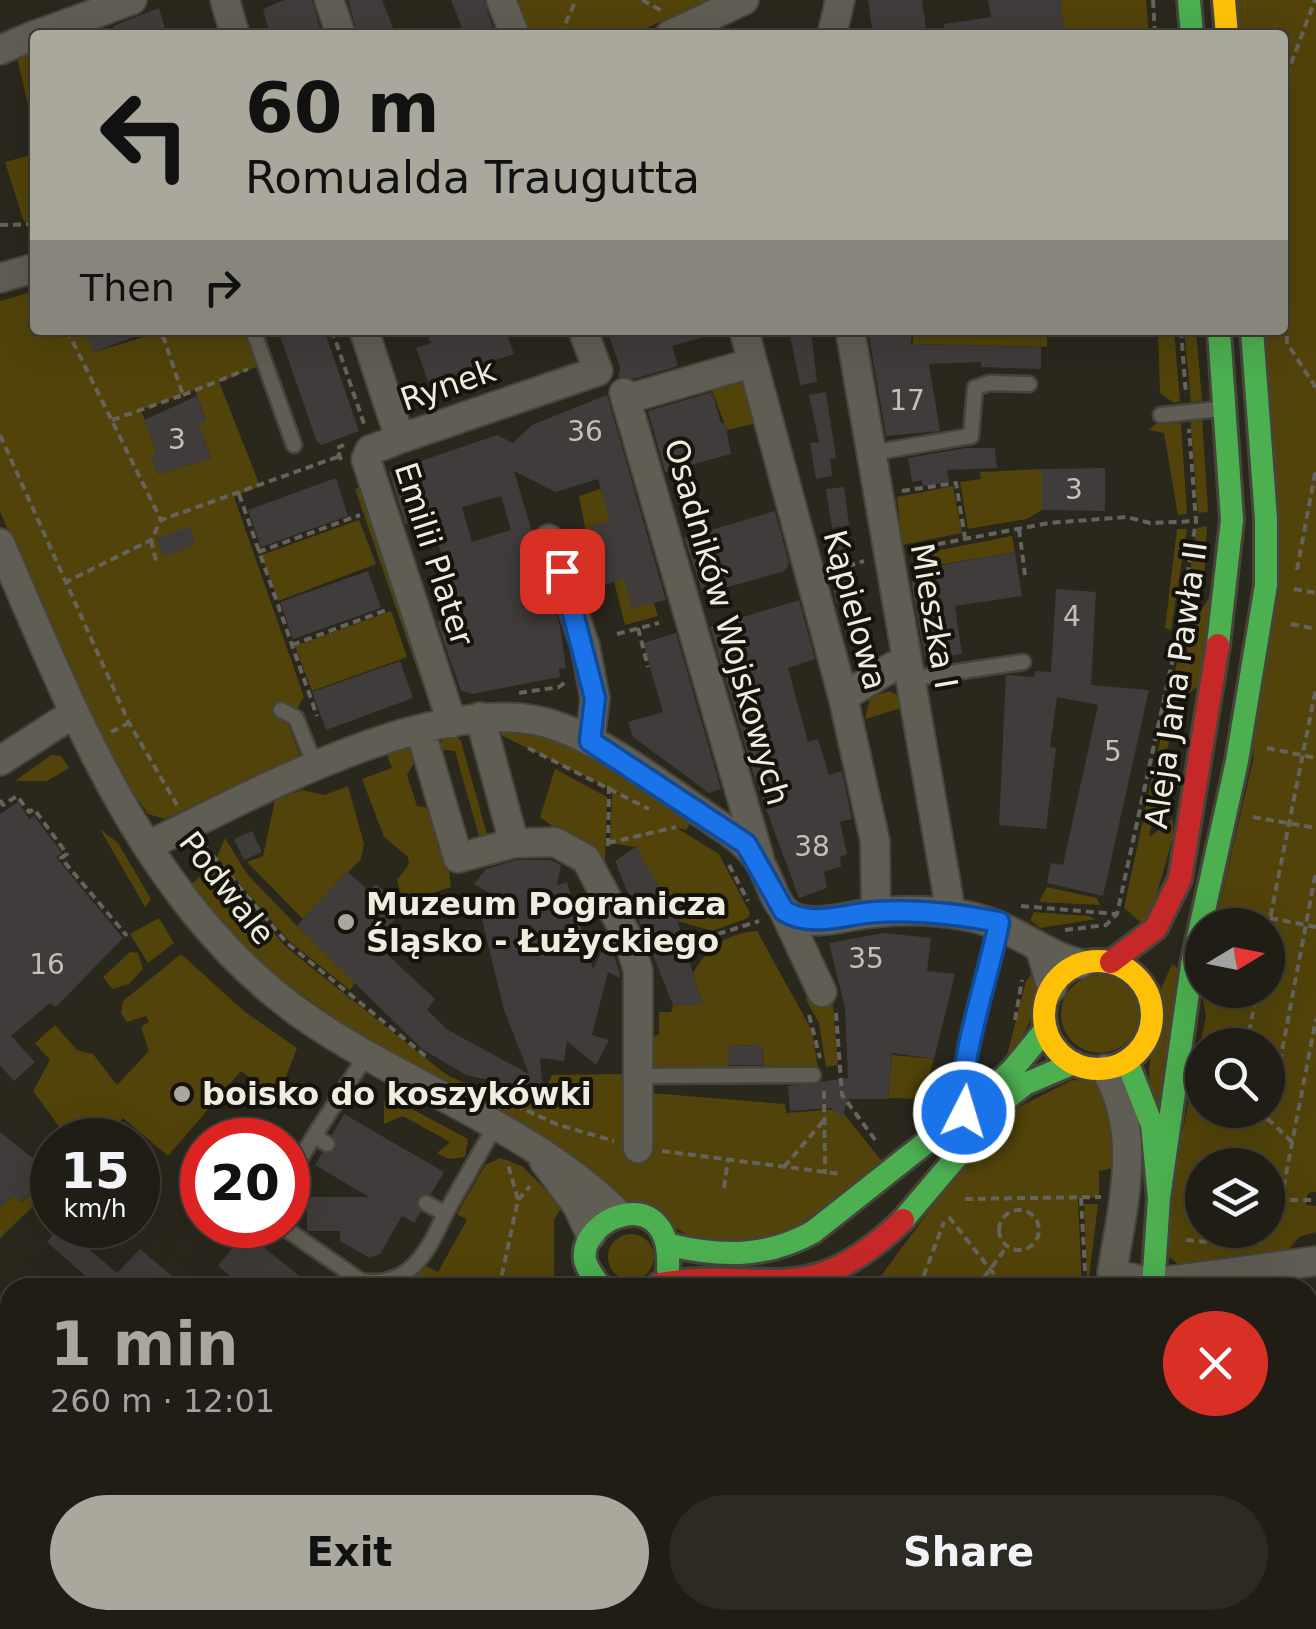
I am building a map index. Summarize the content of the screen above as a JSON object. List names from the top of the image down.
{
  "streets": {
    "street": [
      "Rynek",
      "Emilii Plater",
      "Kąpielowa",
      "Mieszka I",
      "Osadników Wojskowych",
      "Aleja Jana Pawła II",
      "Podwale"
    ]
  },
  "crossings": [
    ["Rynek", "Emilii Plater"],
    ["Kąpielowa", "Osadników Wojskowych"]
  ],
  "places": ["Muzeum Pogranicza Śląsko - Łużyckiego", "boisko do koszykówki"],
  "house_numbers": [
    "17",
    "36",
    "3",
    "3",
    "4",
    "5",
    "38",
    "35",
    "16"
  ],
  "north": "right",
  "page": {
    "turn": ["60 m", "Romualda Traugutta"],
    "then": "Then",
    "speed": "15 km/h",
    "limit": "20",
    "heading": ["1 min", "260 m · 12:01"],
    "buttons": ["Exit", "Share"]
  }
}
